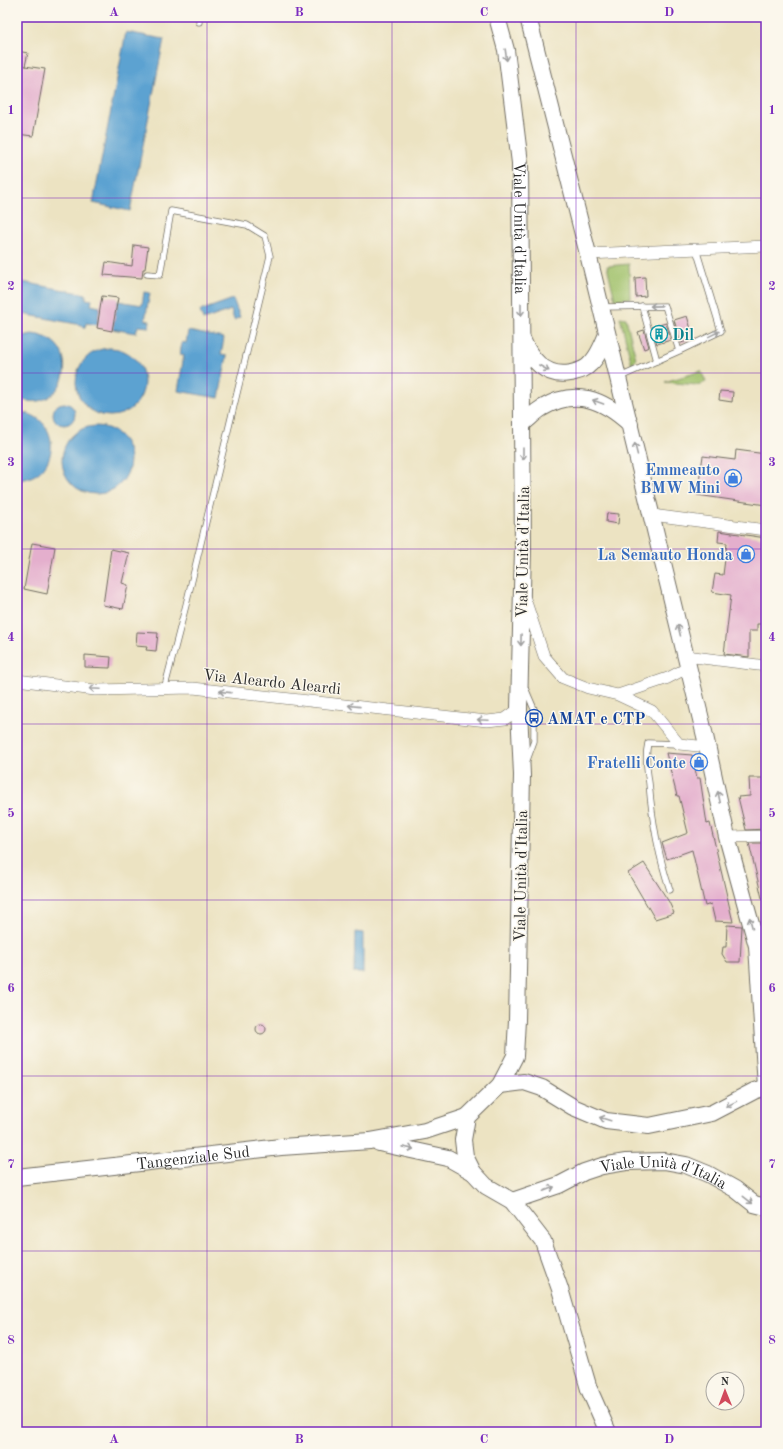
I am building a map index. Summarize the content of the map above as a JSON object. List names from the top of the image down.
{
  "streets": {
    "main road": ["Viale Unità d'Italia", "Tangenziale Sud"],
    "street": ["Via Aleardo Aleardi"]
  },
  "crossings": [
    ["Viale Unità d'Italia", "Via Aleardo Aleardi"],
    ["Viale Unità d'Italia", "Tangenziale Sud"]
  ],
  "one_way": ["Via Aleardo Aleardi"],
  "places": {
    "building": ["Dil"],
    "shop": ["Emmeauto BMW Mini", "La Semauto Honda", "Fratelli Conte"],
    "bus stop": ["AMAT e CTP"]
  },
  "north": "top",
  "grid": {
    "columns": [
      "A",
      "B",
      "C",
      "D"
    ],
    "rows": [
      "1",
      "2",
      "3",
      "4",
      "5",
      "6",
      "7",
      "8"
    ]
  }
}
